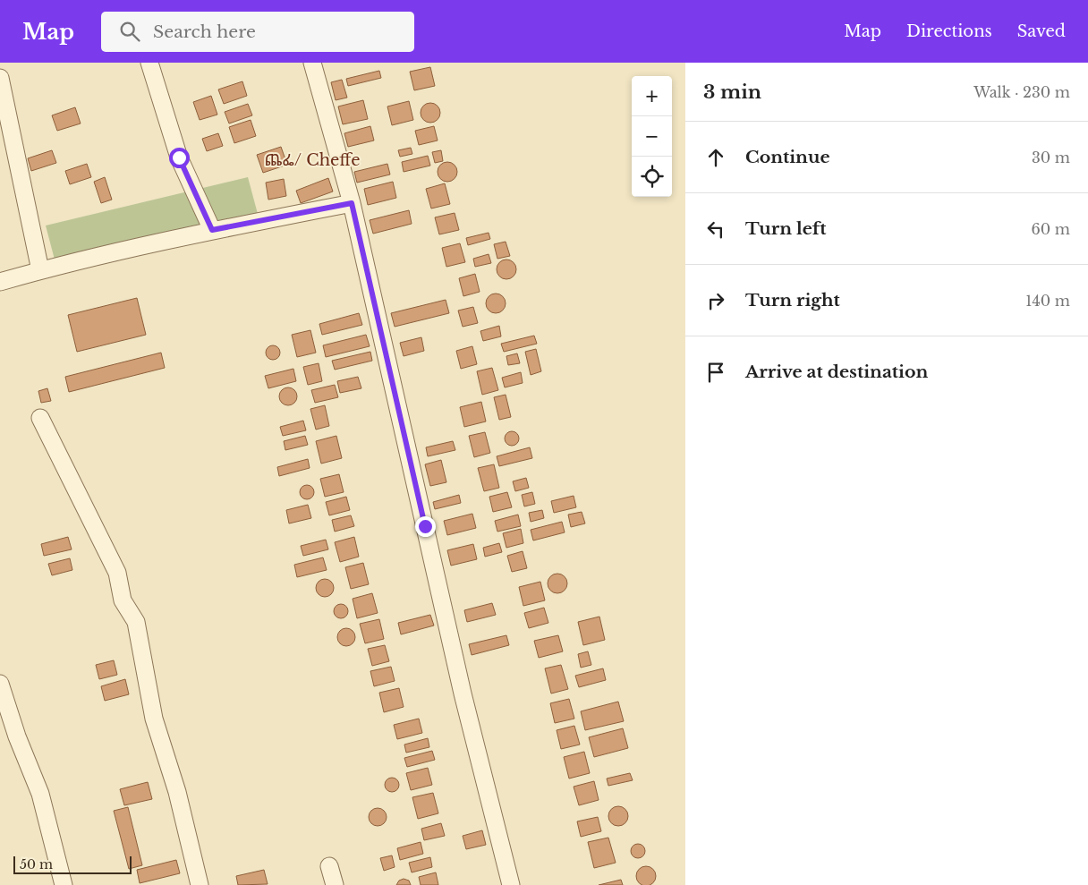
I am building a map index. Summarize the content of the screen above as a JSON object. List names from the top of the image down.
{
  "districts": ["ጨፌ/ Cheffe"],
  "scale_bar": "50 m",
  "page": {
    "header": "Map",
    "search": "Search here",
    "nav": ["Map", "Directions", "Saved"],
    "heading": ["3 min", "Walk · 230 m"],
    "map_buttons": ["+", "−"],
    "list": [
      ["Continue", "30 m"],
      ["Turn left", "60 m"],
      ["Turn right", "140 m"],
      "Arrive at destination"
    ],
    "scale": "50 m"
  }
}
